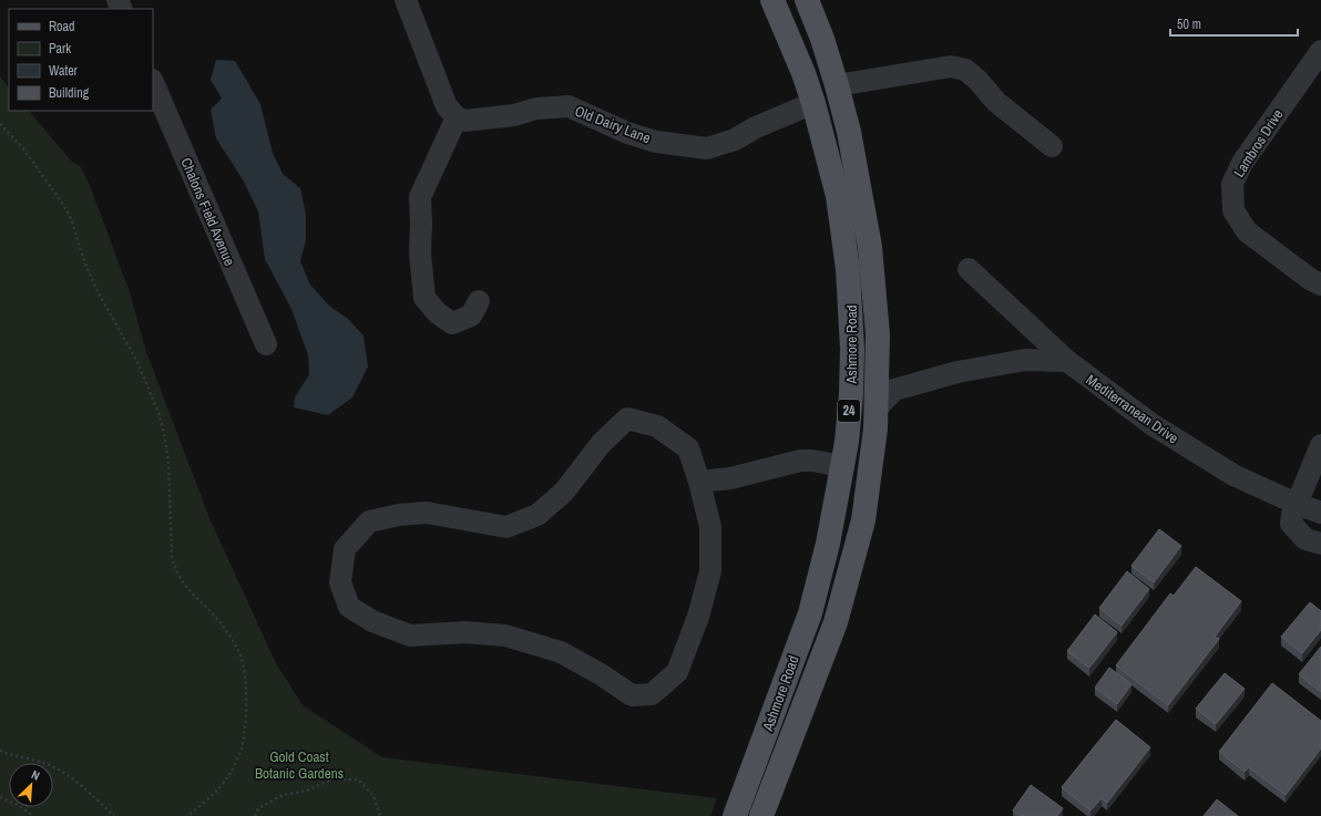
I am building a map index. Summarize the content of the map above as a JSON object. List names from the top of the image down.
{
  "streets": {
    "main road": ["Ashmore Road", "24"],
    "street": [
      "Old Dairy Lane",
      "Lambros Drive",
      "Chalons Field Avenue",
      "Mediterranean Drive"
    ]
  },
  "crossings": [
    ["Old Dairy Lane", "Ashmore Road"]
  ],
  "parks": ["Gold Coast Botanic Gardens"],
  "legend": [
    "Road",
    "Park",
    "Water",
    "Building"
  ],
  "scale_bar": "50 m",
  "north": "top right"
}
